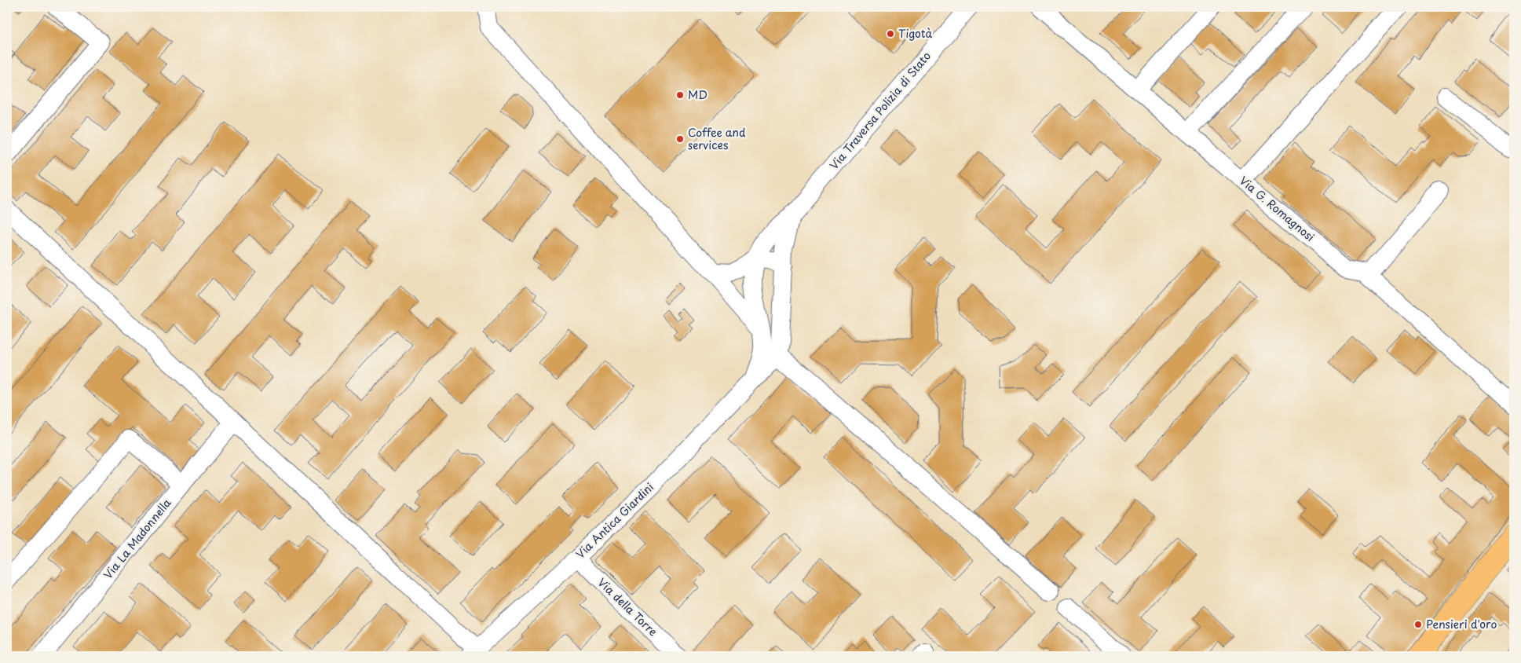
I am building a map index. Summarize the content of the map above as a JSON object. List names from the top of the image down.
{
  "streets": {
    "street": [
      "Via Traversa Polizia di Stato",
      "Via G. Romagnosi",
      "Via Antica Giardini",
      "Via La Madonnella",
      "Via della Torre"
    ]
  },
  "crossings": [
    ["Via Traversa Polizia di Stato", "Via Antica Giardini"],
    ["Via Antica Giardini", "Via della Torre"]
  ],
  "places": [
    "Tigotà",
    "MD",
    "Coffee and services",
    "Pensieri d'oro"
  ]
}
